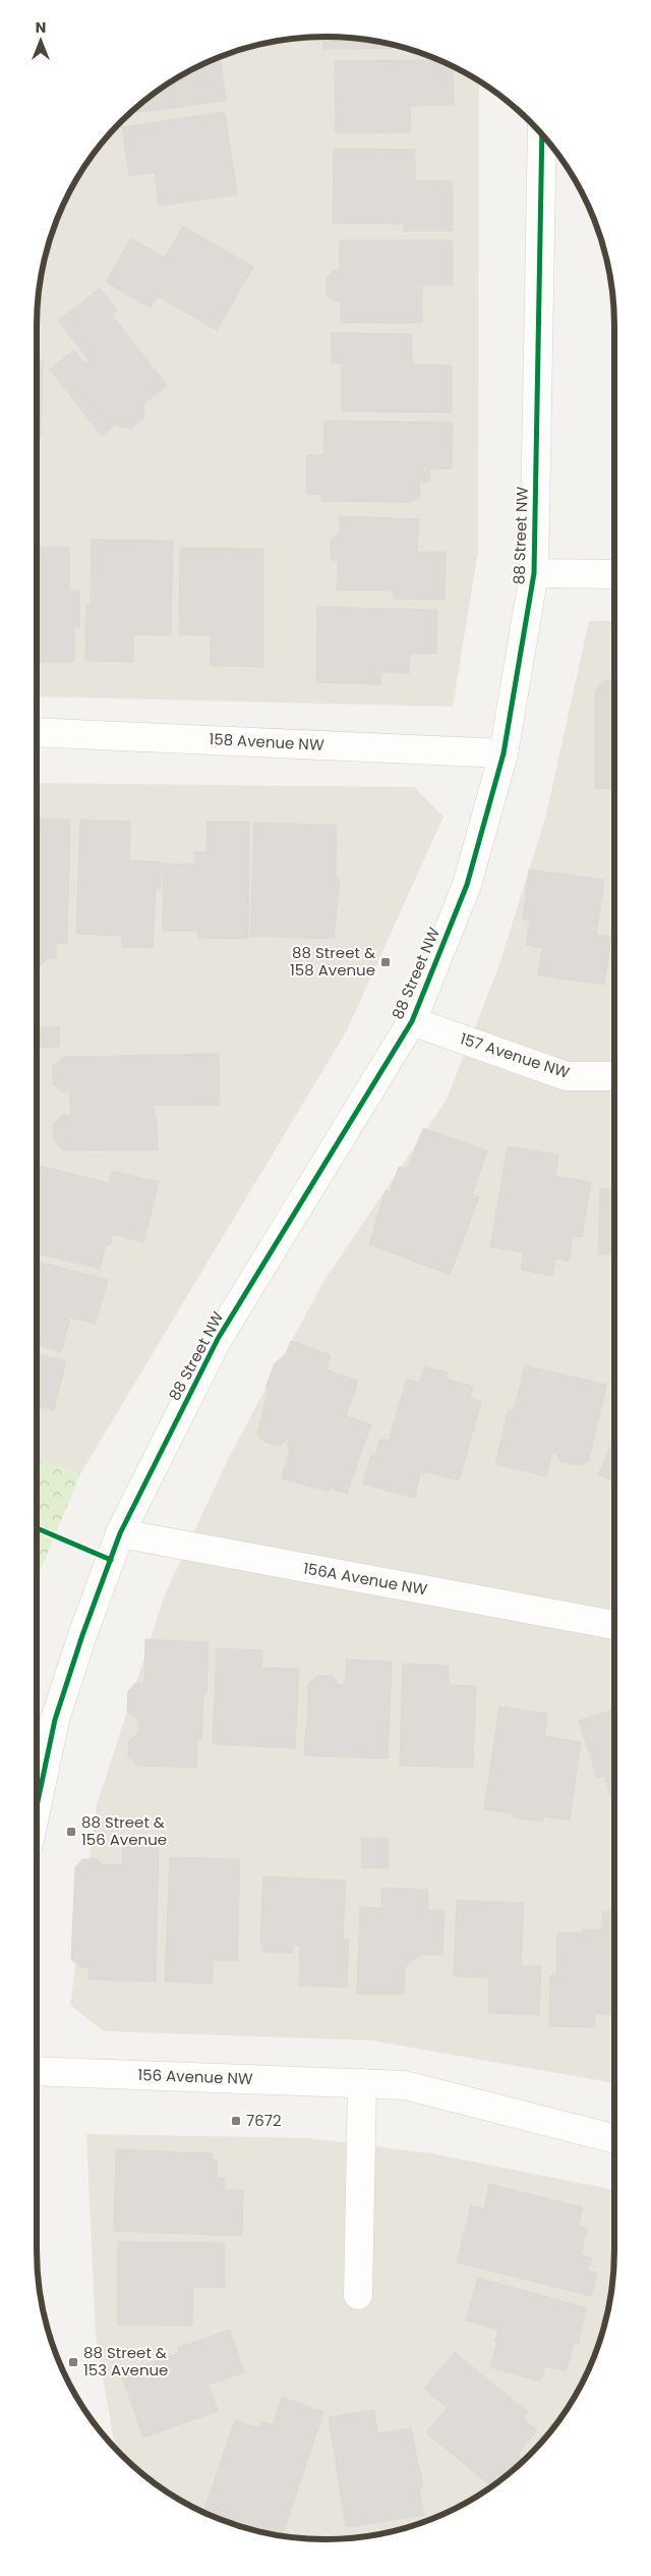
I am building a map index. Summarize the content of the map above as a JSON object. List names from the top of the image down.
{
  "streets": {
    "street": [
      "88 Street NW",
      "158 Avenue NW",
      "157 Avenue NW",
      "156A Avenue NW",
      "156 Avenue NW"
    ]
  },
  "crossings": [
    ["88 Street NW", "158 Avenue NW"],
    ["88 Street NW", "157 Avenue NW"],
    ["88 Street NW", "156A Avenue NW"]
  ],
  "places": {
    "transit": [
      "88 Street & 158 Avenue",
      "88 Street & 156 Avenue",
      "7672",
      "88 Street & 153 Avenue"
    ]
  },
  "north": "top"
}
